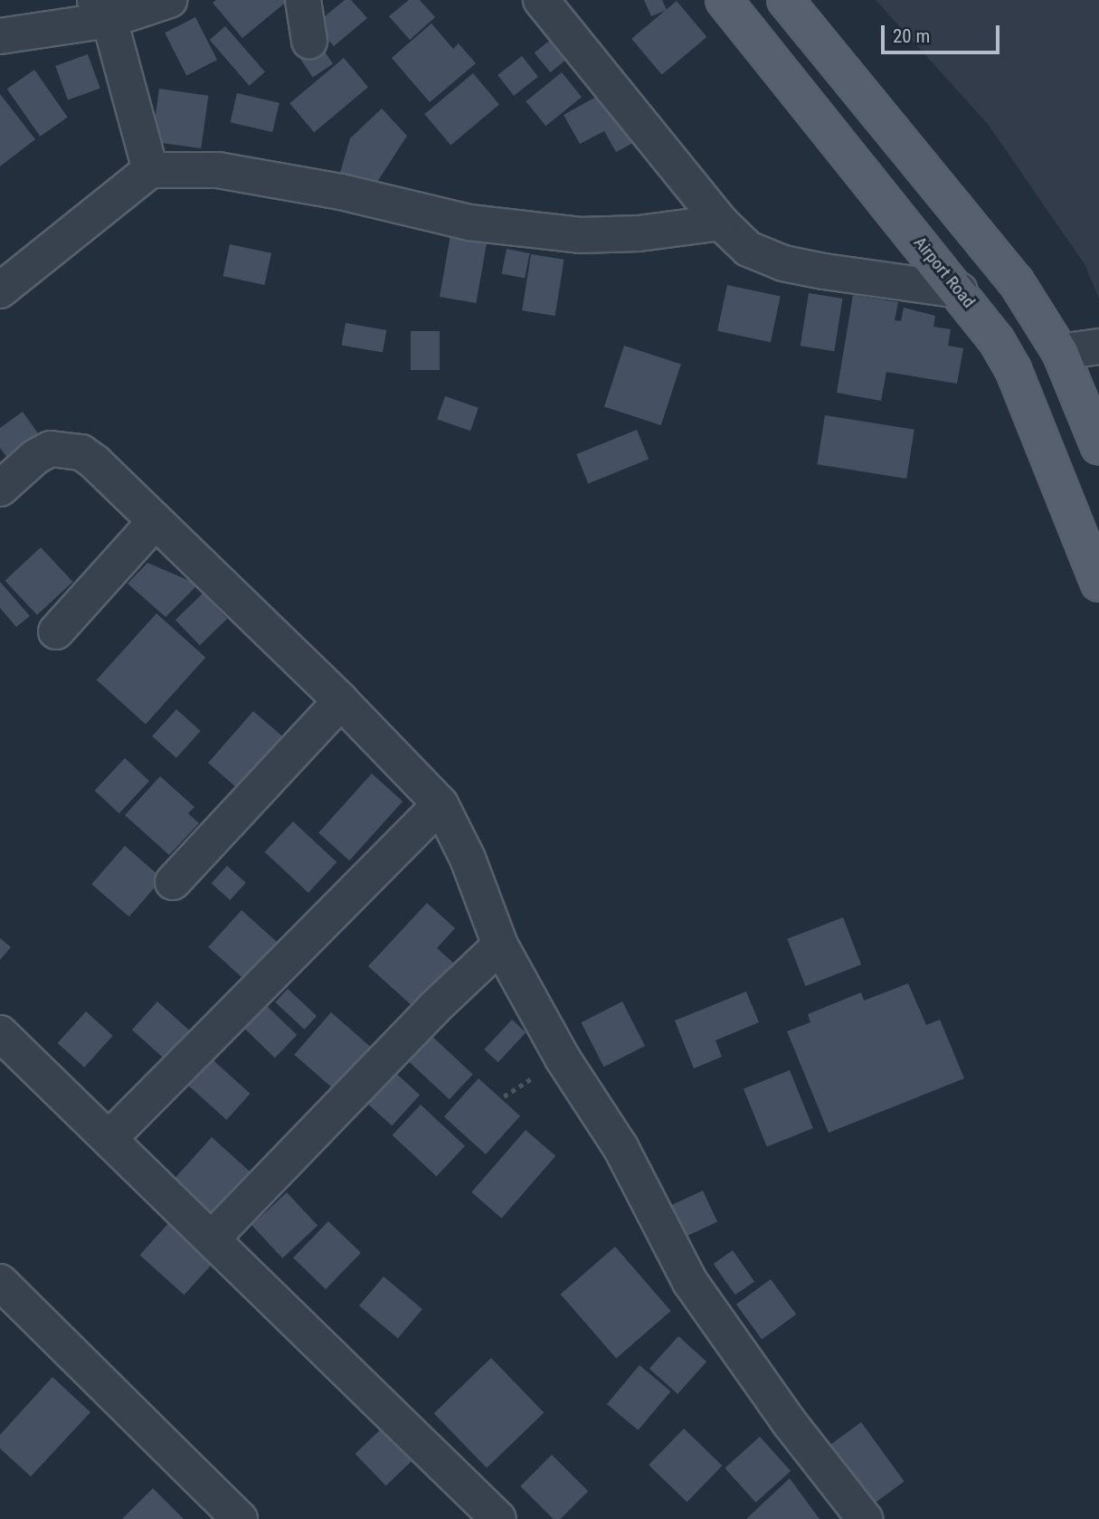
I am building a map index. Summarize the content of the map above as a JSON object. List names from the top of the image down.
{
  "streets": {
    "main road": ["Airport Road"]
  },
  "scale_bar": "20 m"
}
